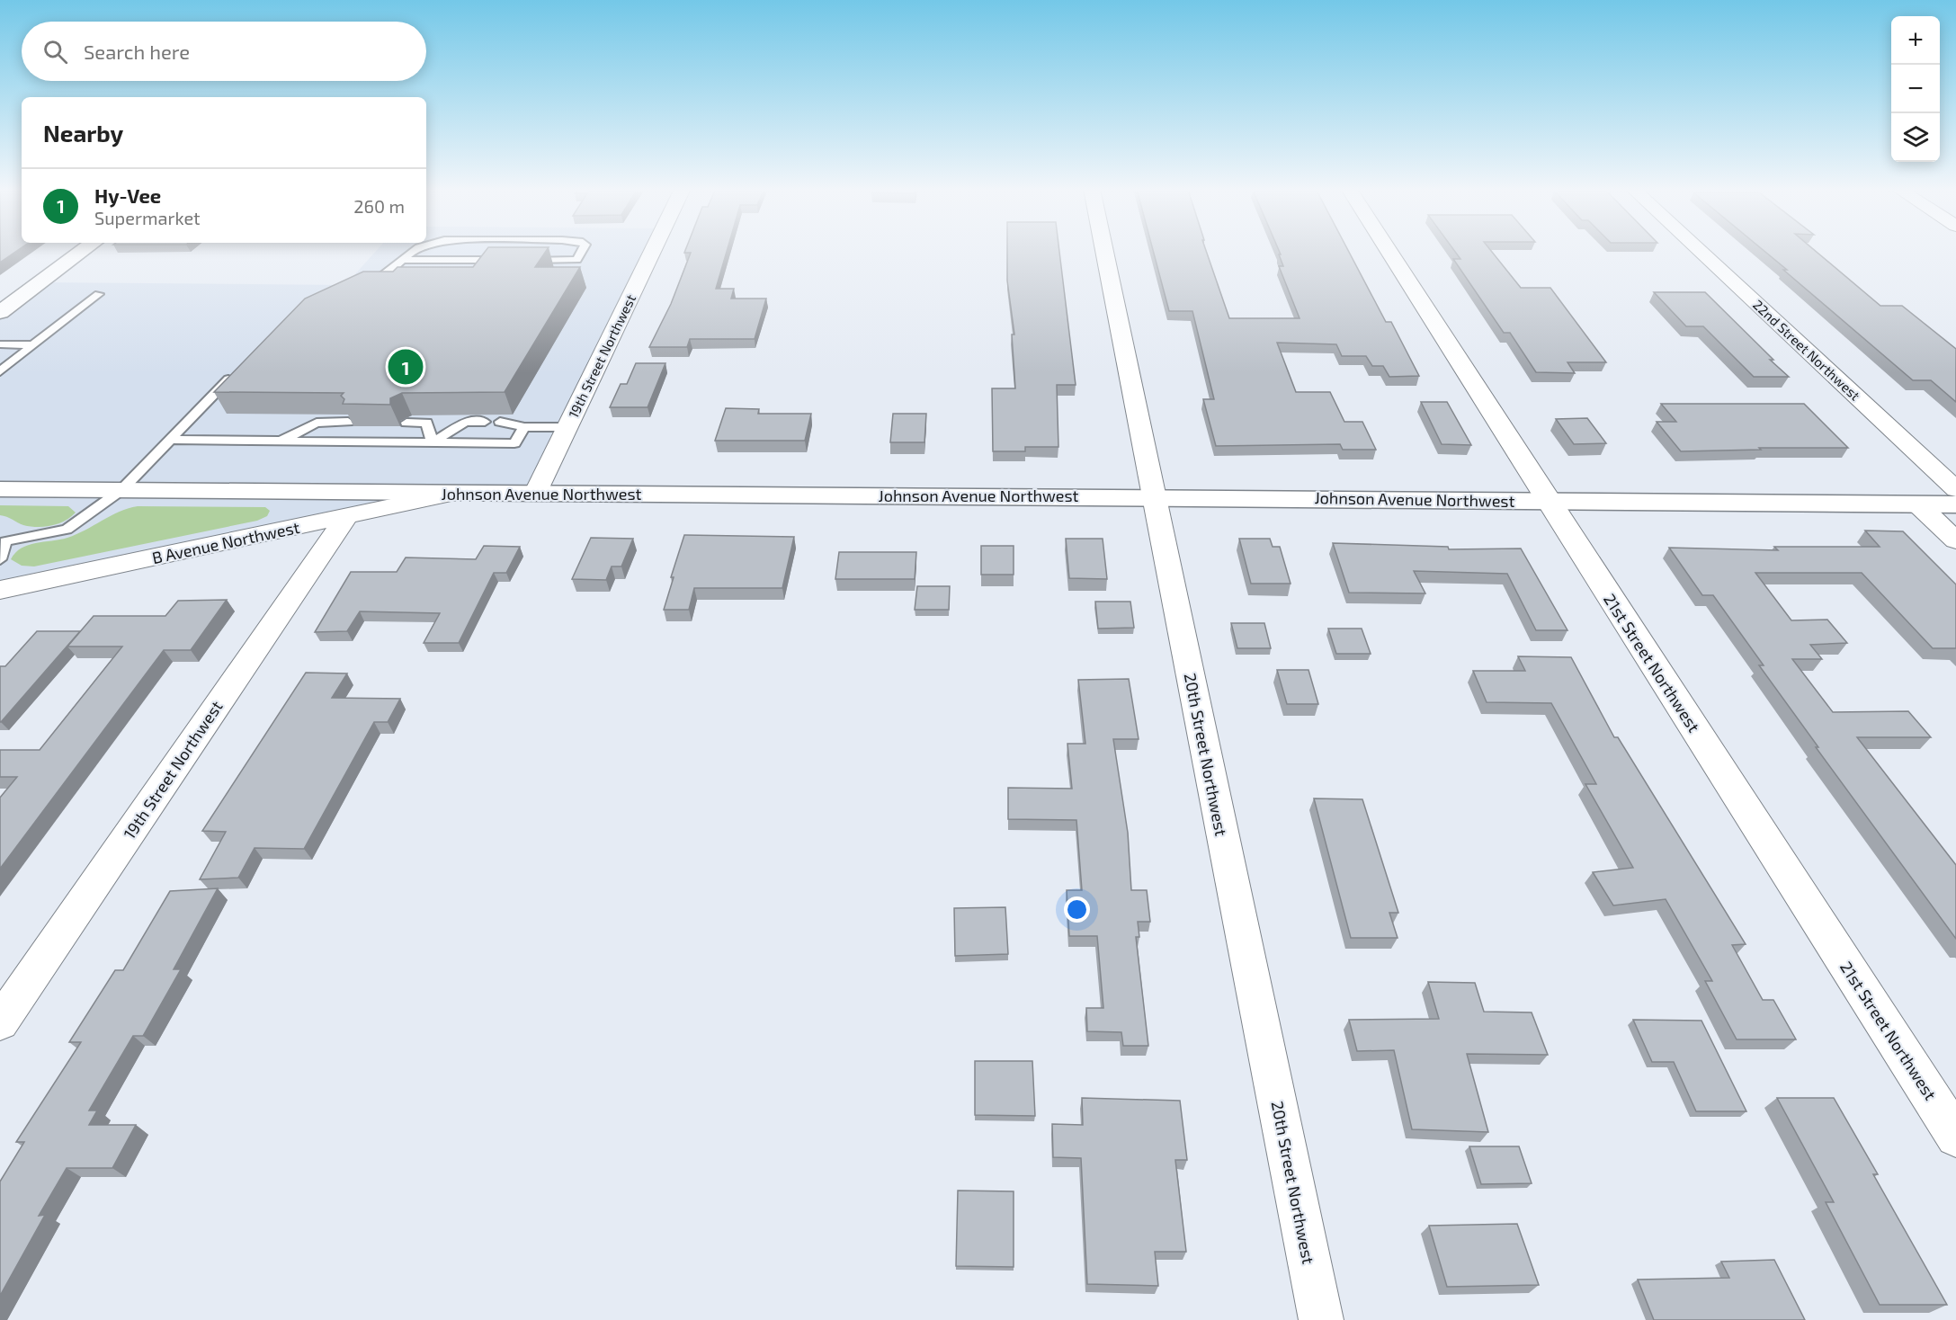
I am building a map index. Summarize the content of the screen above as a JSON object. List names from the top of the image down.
{
  "streets": {
    "street": [
      "22nd Street Northwest",
      "19th Street Northwest",
      "Johnson Avenue Northwest",
      "B Avenue Northwest",
      "21st Street Northwest",
      "20th Street Northwest"
    ]
  },
  "crossings": [
    ["19th Street Northwest", "Johnson Avenue Northwest"],
    ["19th Street Northwest", "B Avenue Northwest"],
    ["Johnson Avenue Northwest", "B Avenue Northwest"],
    ["Johnson Avenue Northwest", "21st Street Northwest"],
    ["Johnson Avenue Northwest", "20th Street Northwest"]
  ],
  "page": {
    "map_buttons": ["+", "−"],
    "search": "Search here",
    "heading": "Nearby",
    "list": [
      {
        "mark": "1",
        "name": "Hy-Vee",
        "note": "Supermarket",
        "value": "260 m"
      }
    ],
    "pins": "1"
  }
}
